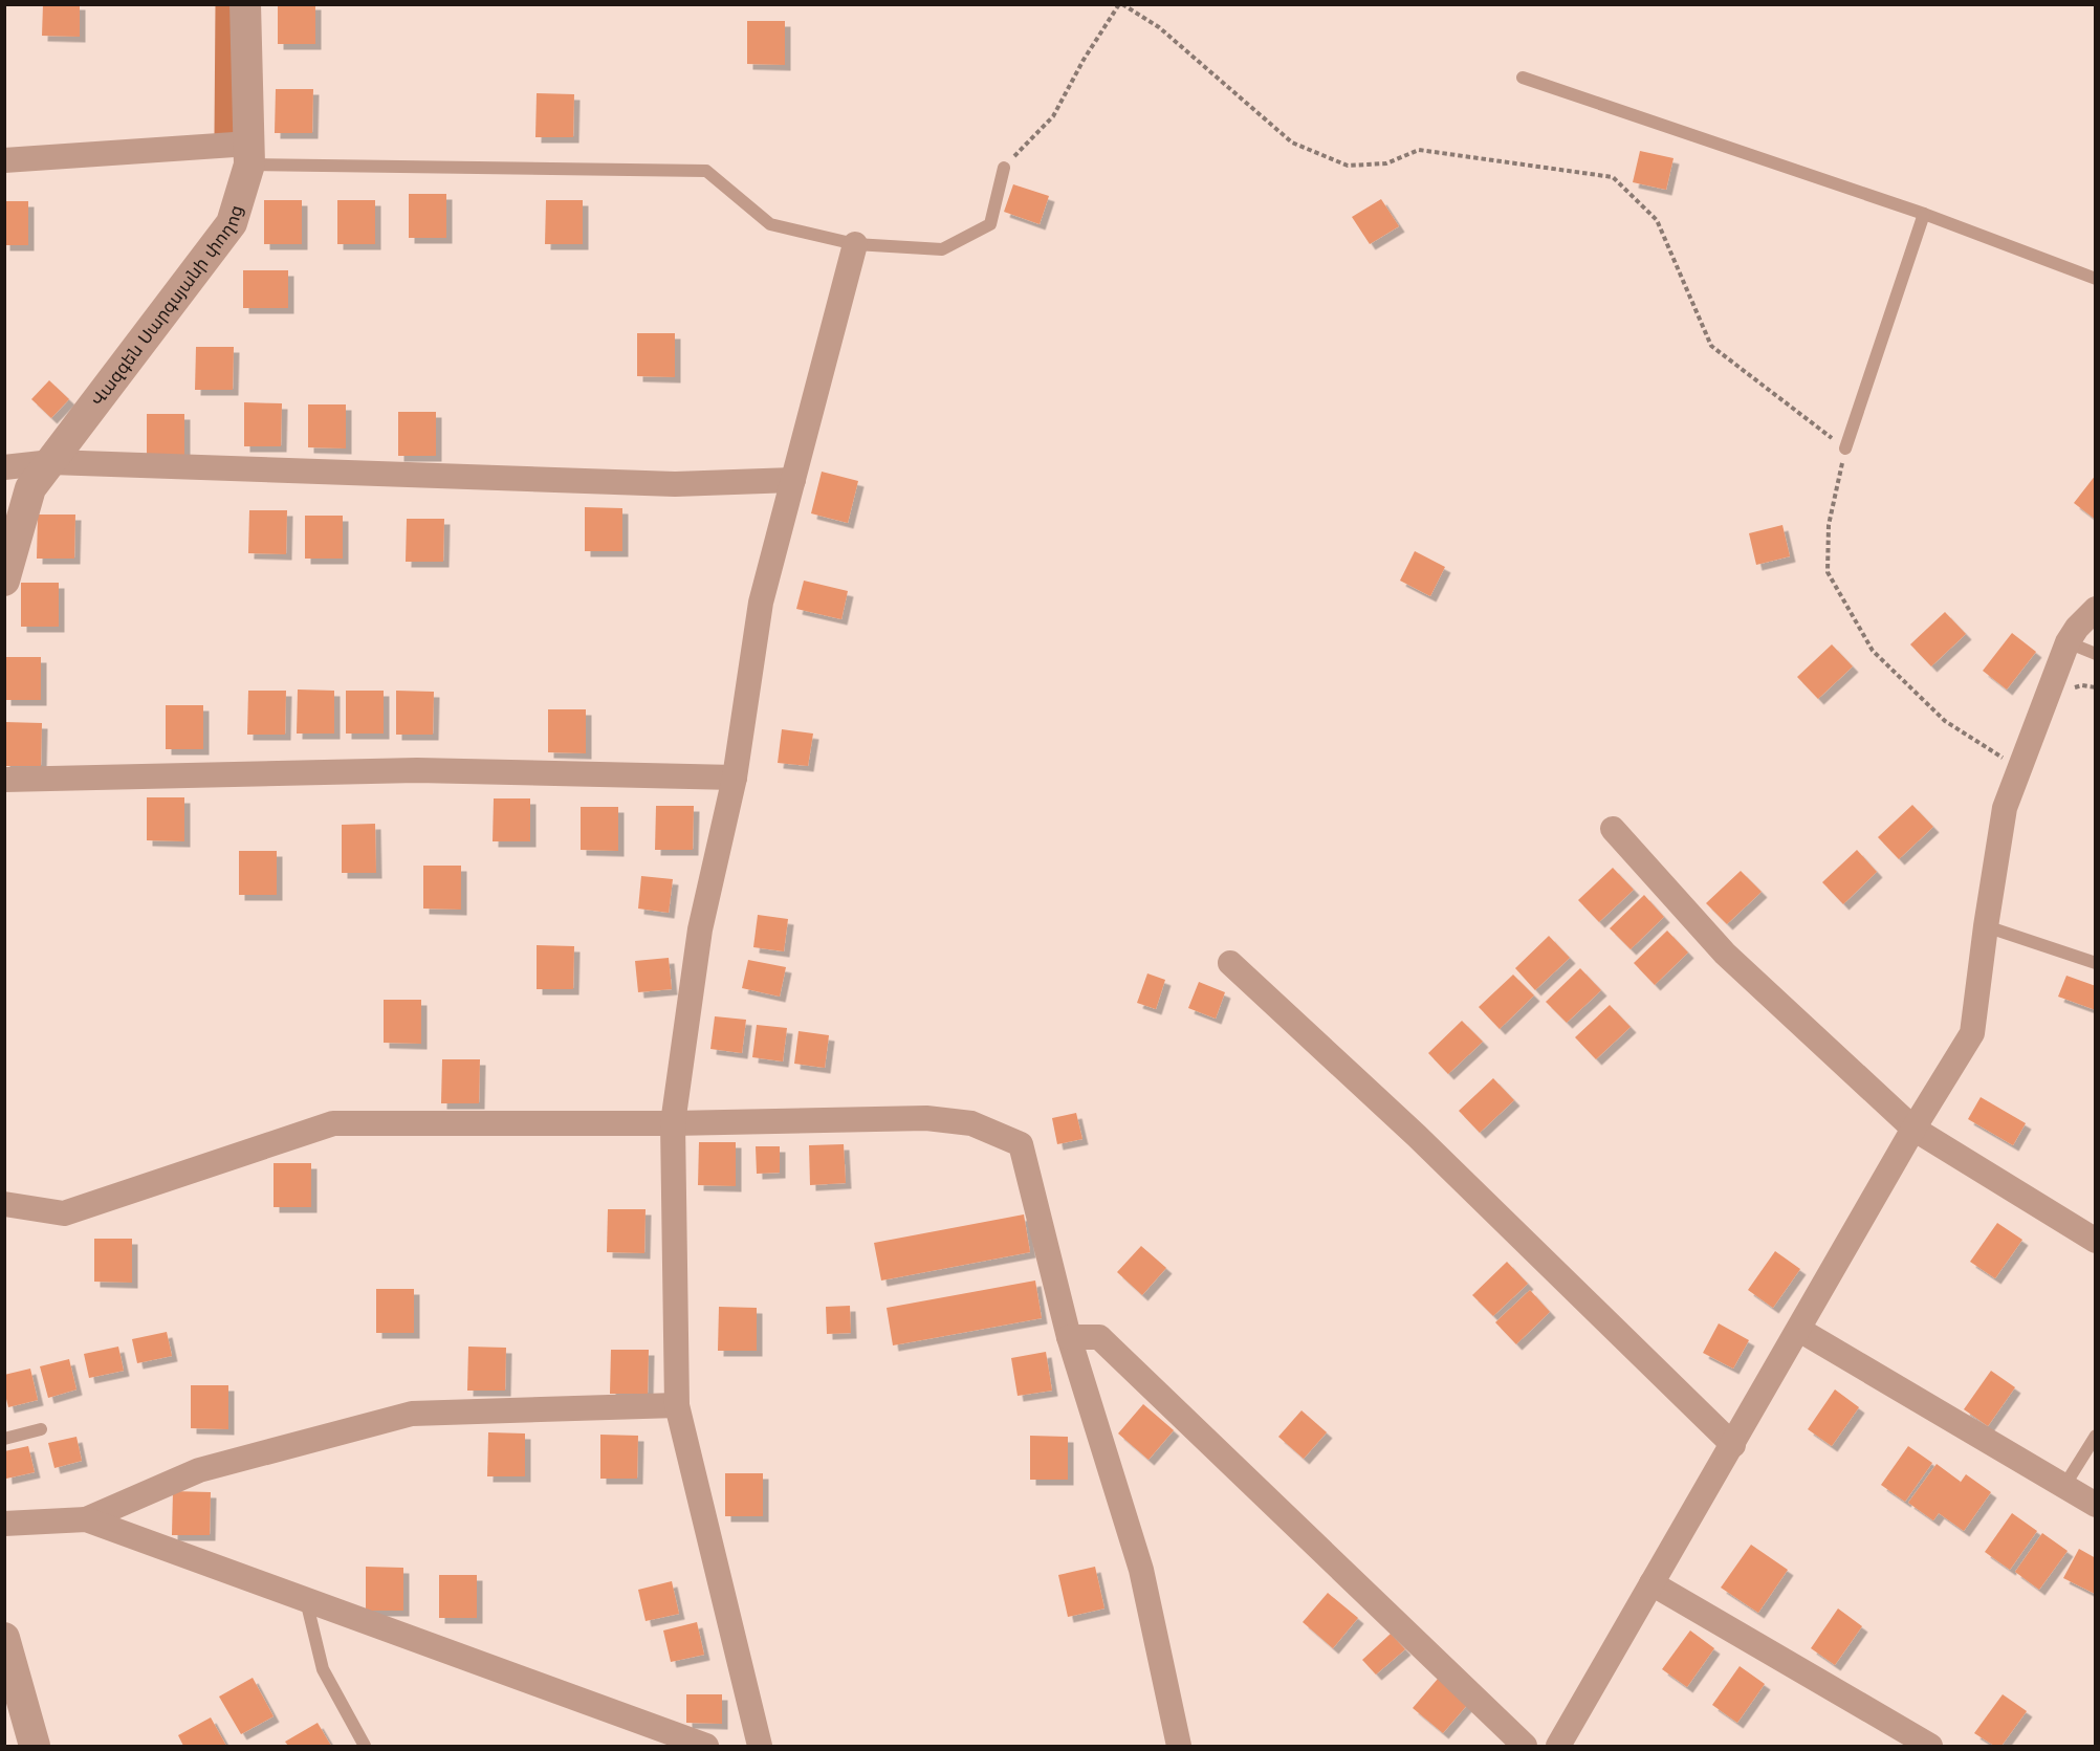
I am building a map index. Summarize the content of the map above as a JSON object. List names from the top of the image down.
{
  "streets": {
    "street": ["Վազգեն Սարգսյանի փողոց"]
  }
}
